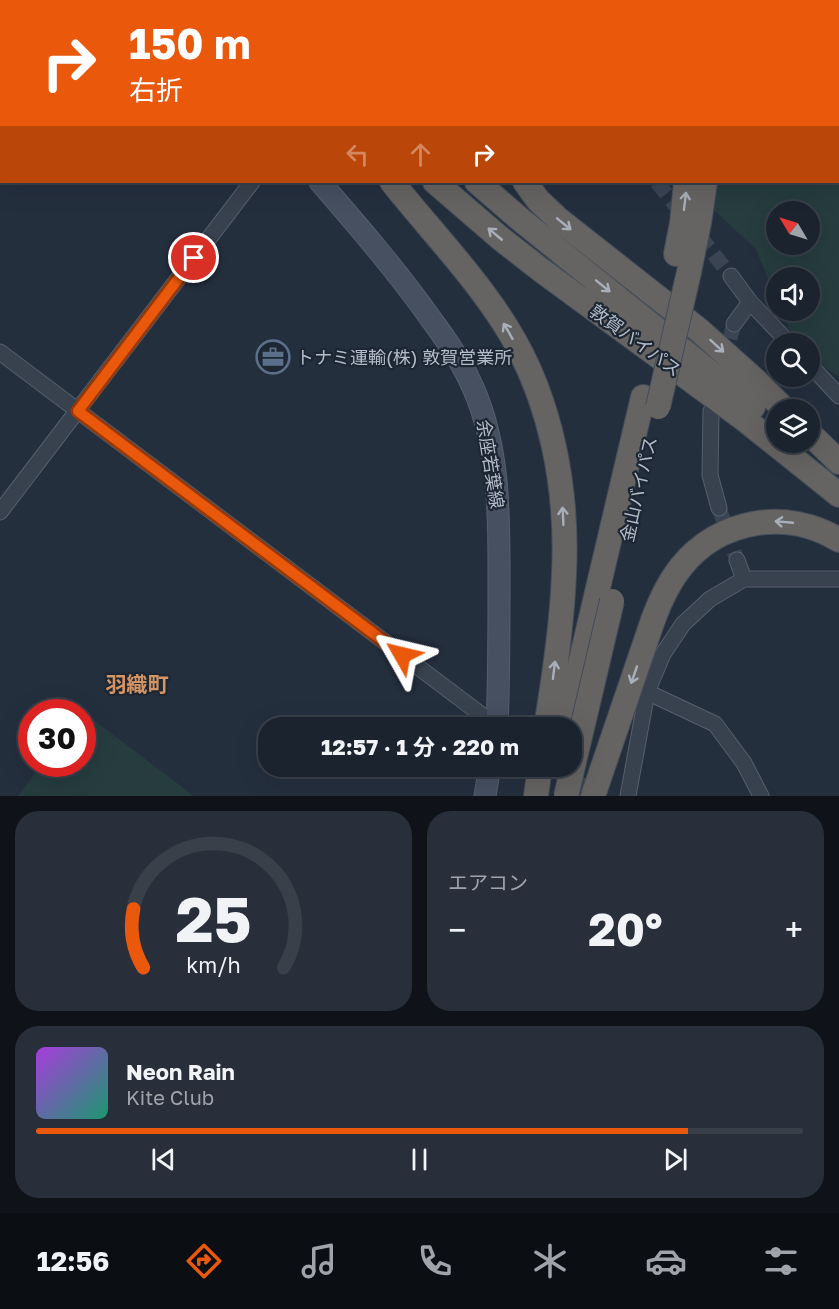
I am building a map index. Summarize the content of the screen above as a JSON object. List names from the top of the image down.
{
  "streets": {
    "highway": ["敦賀バイパス"],
    "main road": ["余座若葉線"]
  },
  "districts": ["羽織町"],
  "places": {
    "office": ["トナミ運輸(株) 敦賀営業所"]
  },
  "north": "top left",
  "page": {
    "turn": ["150 m", "右折"],
    "limit": "30",
    "trip": "12:57 · 1 分 · 220 m",
    "tile": "エアコン",
    "heat": ["−", "20°", "+"],
    "song": ["Neon Rain", "Kite Club"],
    "tabs": "12:56",
    "gauge": ["25", "km/h"]
  }
}
